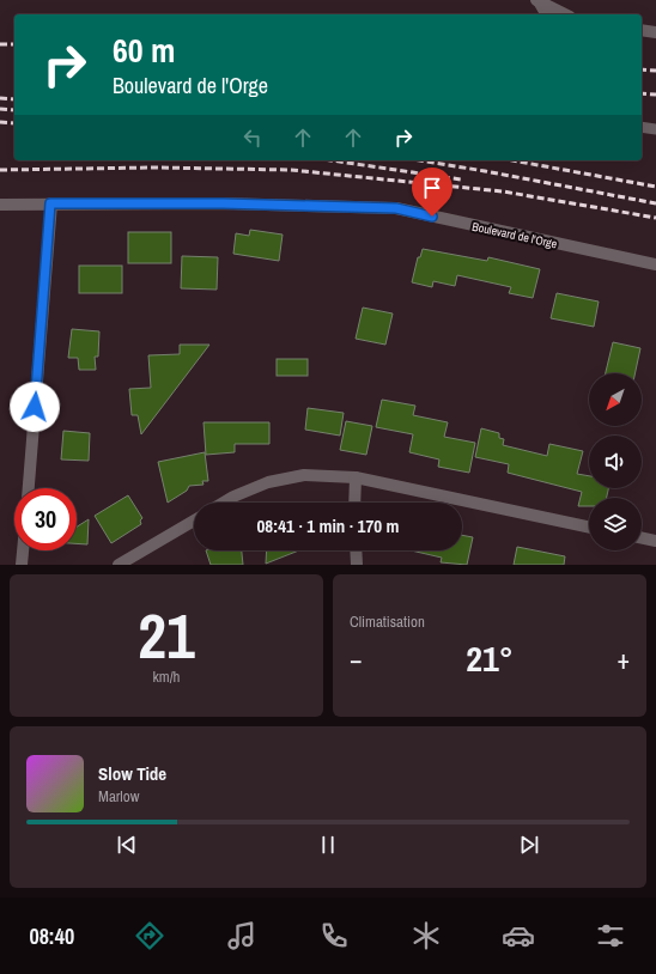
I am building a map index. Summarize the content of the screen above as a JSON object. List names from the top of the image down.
{
  "streets": {
    "street": ["Boulevard de l'Orge"]
  },
  "north": "bottom left",
  "page": {
    "turn": ["60 m", "Boulevard de l'Orge"],
    "limit": "30",
    "trip": "08:41 · 1 min · 170 m",
    "tile": [
      ["21", "km/h"],
      "Climatisation"
    ],
    "heat": ["−", "21°", "+"],
    "song": ["Slow Tide", "Marlow"],
    "tabs": "08:40"
  }
}
